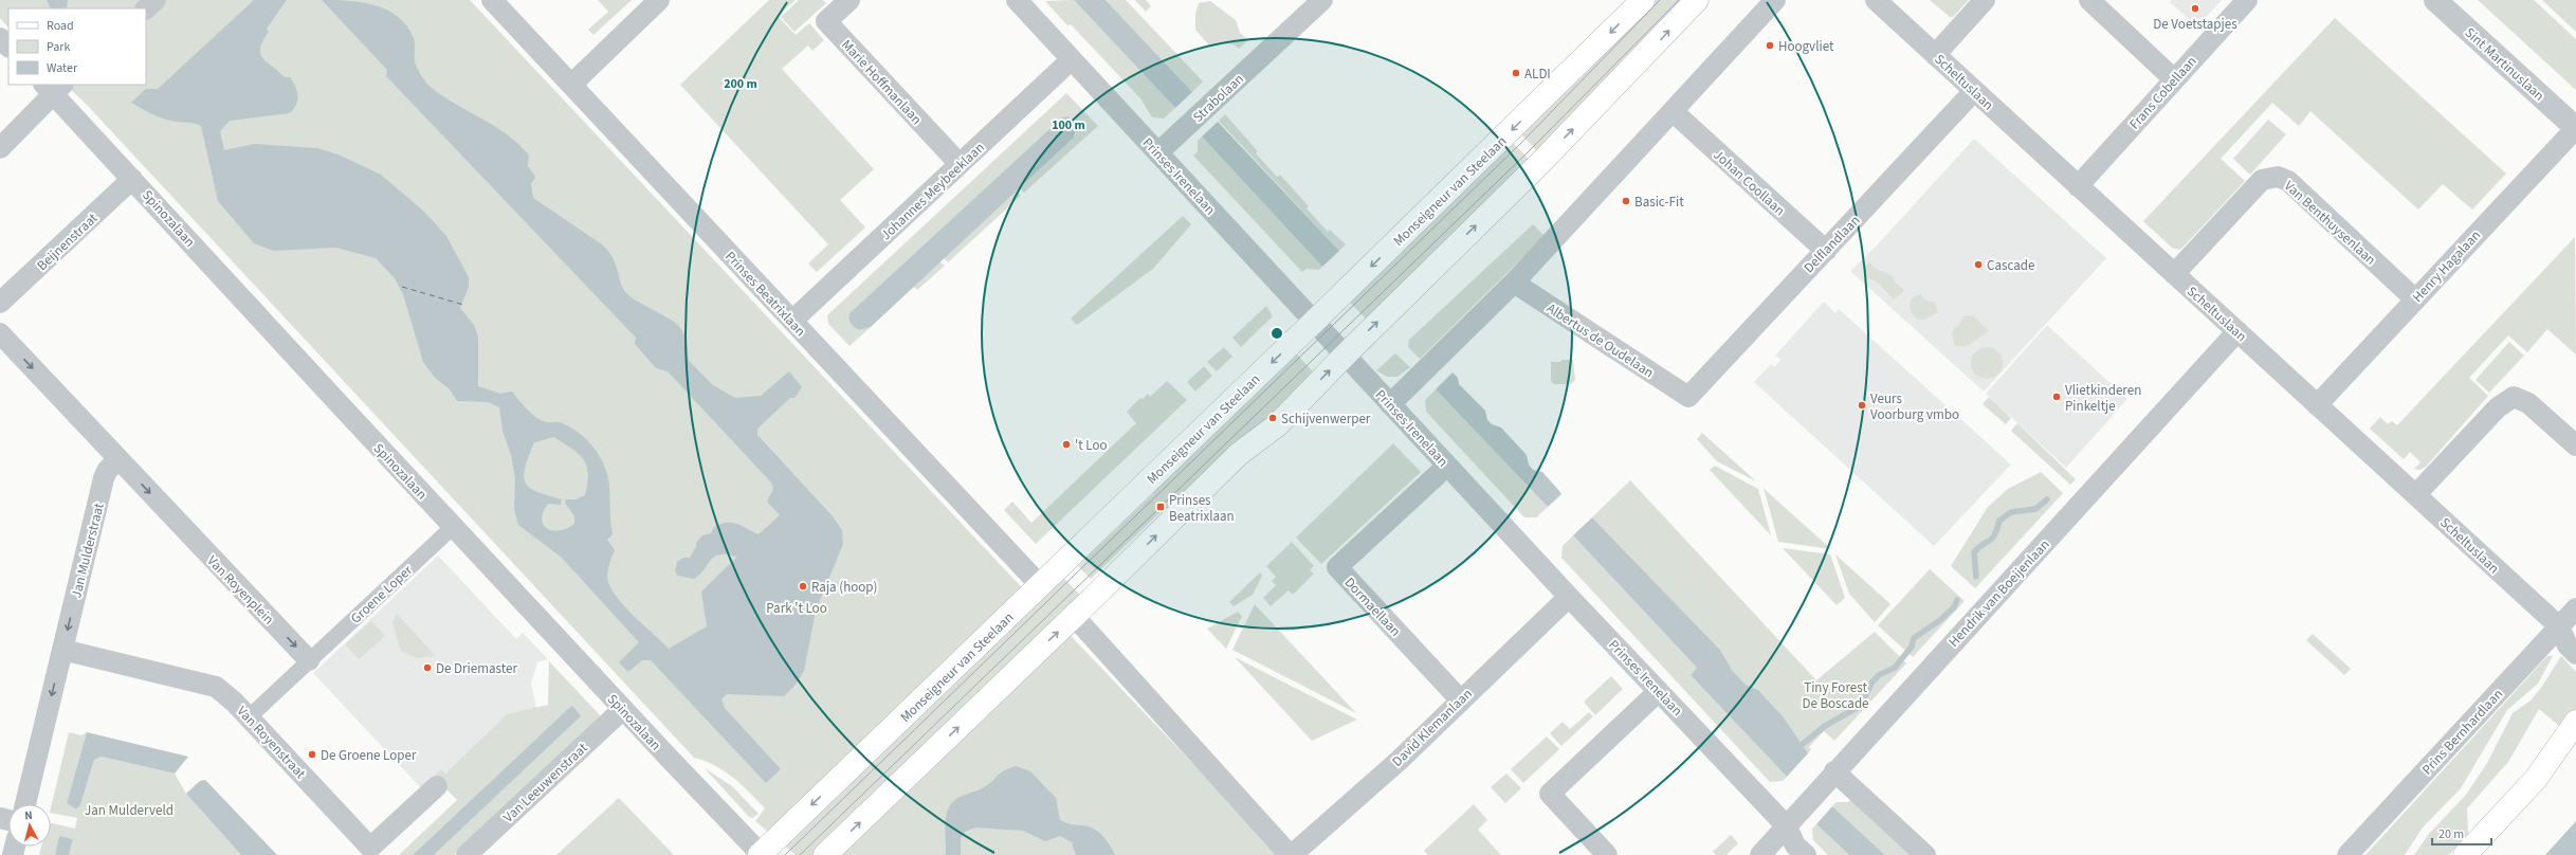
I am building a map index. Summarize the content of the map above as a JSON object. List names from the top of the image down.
{
  "streets": {
    "main road": ["Monseigneur van Steelaan"],
    "street": [
      "Sint Martinuslaan",
      "Marie Hoffmanlaan",
      "Scheltuslaan",
      "Frans Cobellaan",
      "Strabolaan",
      "Prinses Irenelaan",
      "Johan Coollaan",
      "Johannes Meybeeklaan",
      "Spinozalaan",
      "Van Benthuysenlaan",
      "Beijnenstraat",
      "Delflandlaan",
      "Henry Hagalaan",
      "Prinses Beatrixlaan",
      "Albertus de Oudelaan",
      "Jan Mulderstraat",
      "Van Royenplein",
      "Hendrik van Boeijenlaan",
      "Groene Loper",
      "Dormaellaan",
      "David Klemanlaan",
      "Prins Bernhardlaan",
      "Van Royenstraat",
      "Van Leeuwenstraat"
    ]
  },
  "crossings": [
    ["Sint Martinuslaan", "Henry Hagalaan"],
    ["Marie Hoffmanlaan", "Johannes Meybeeklaan"],
    ["Scheltuslaan", "Frans Cobellaan"],
    ["Scheltuslaan", "Van Benthuysenlaan"],
    ["Scheltuslaan", "Delflandlaan"],
    ["Scheltuslaan", "Henry Hagalaan"],
    ["Scheltuslaan", "Hendrik van Boeijenlaan"],
    ["Scheltuslaan", "Prins Bernhardlaan"],
    ["Strabolaan", "Prinses Irenelaan"],
    ["Prinses Irenelaan", "Johannes Meybeeklaan"],
    ["Prinses Irenelaan", "Monseigneur van Steelaan"],
    ["Prinses Irenelaan", "Hendrik van Boeijenlaan"],
    ["Prinses Irenelaan", "Dormaellaan"],
    ["Prinses Irenelaan", "David Klemanlaan"],
    ["Johan Coollaan", "Delflandlaan"],
    ["Johannes Meybeeklaan", "Prinses Beatrixlaan"],
    ["Monseigneur van Steelaan", "Spinozalaan"],
    ["Monseigneur van Steelaan", "Prinses Beatrixlaan"],
    ["Spinozalaan", "Beijnenstraat"],
    ["Spinozalaan", "Groene Loper"],
    ["Spinozalaan", "Van Leeuwenstraat"],
    ["Van Benthuysenlaan", "Henry Hagalaan"],
    ["Delflandlaan", "Albertus de Oudelaan"],
    ["Jan Mulderstraat", "Van Royenplein"],
    ["Jan Mulderstraat", "Van Royenstraat"],
    ["Van Royenplein", "Groene Loper"],
    ["Dormaellaan", "David Klemanlaan"]
  ],
  "one_way": ["Jan Mulderstraat", "Van Royenplein"],
  "parks": ["Park 't Loo", "Tiny Forest De Boscade", "Jan Mulderveld"],
  "places": {
    "other": [
      "De Voetstapjes",
      "Hoogvliet",
      "ALDI",
      "Basic-Fit",
      "Cascade",
      "Vlietkinderen Pinkeltje",
      "Veurs Voorburg vmbo",
      "Schijvenwerper",
      "'t Loo",
      "Raja (hoop)",
      "De Driemaster",
      "De Groene Loper"
    ],
    "transit": ["Prinses Beatrixlaan"]
  },
  "legend": ["Road", "Park", "Water"],
  "scale_bar": "20 m",
  "north": "top",
  "rings": ["200 m", "100 m"]
}
